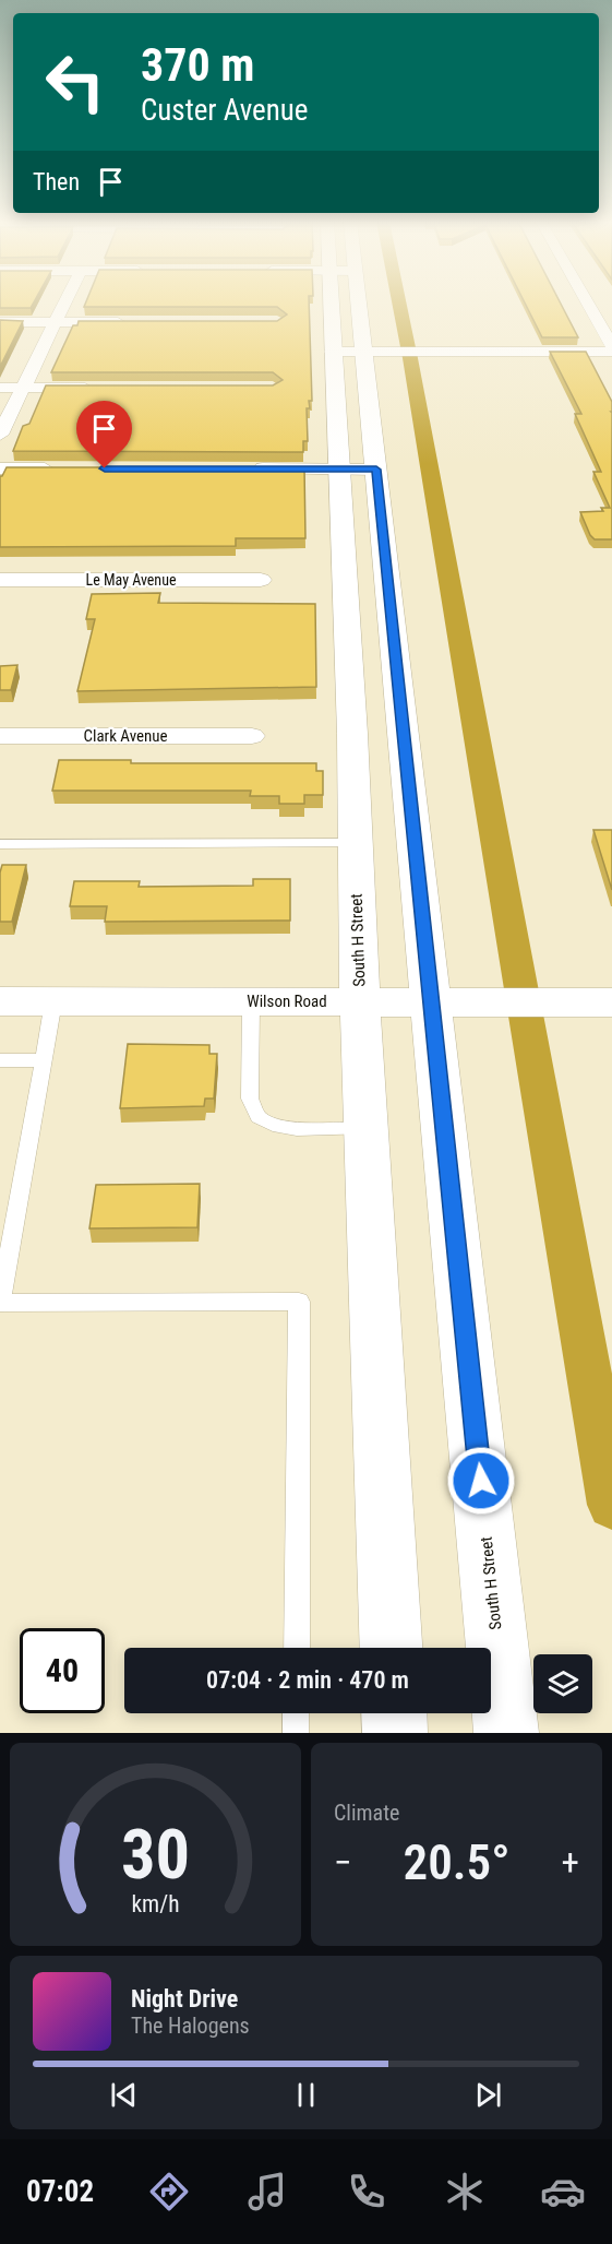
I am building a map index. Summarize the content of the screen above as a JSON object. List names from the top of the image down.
{
  "streets": {
    "street": [
      "Le May Avenue",
      "Clark Avenue",
      "South H Street",
      "Wilson Road"
    ]
  },
  "crossings": [
    ["South H Street", "Wilson Road"]
  ],
  "page": {
    "turn": ["370 m", "Custer Avenue"],
    "then": "Then",
    "limit": "40",
    "trip": "07:04 · 2 min · 470 m",
    "tile": "Climate",
    "heat": ["−", "20.5°", "+"],
    "song": ["Night Drive", "The Halogens"],
    "tabs": "07:02",
    "gauge": ["30", "km/h"]
  }
}
